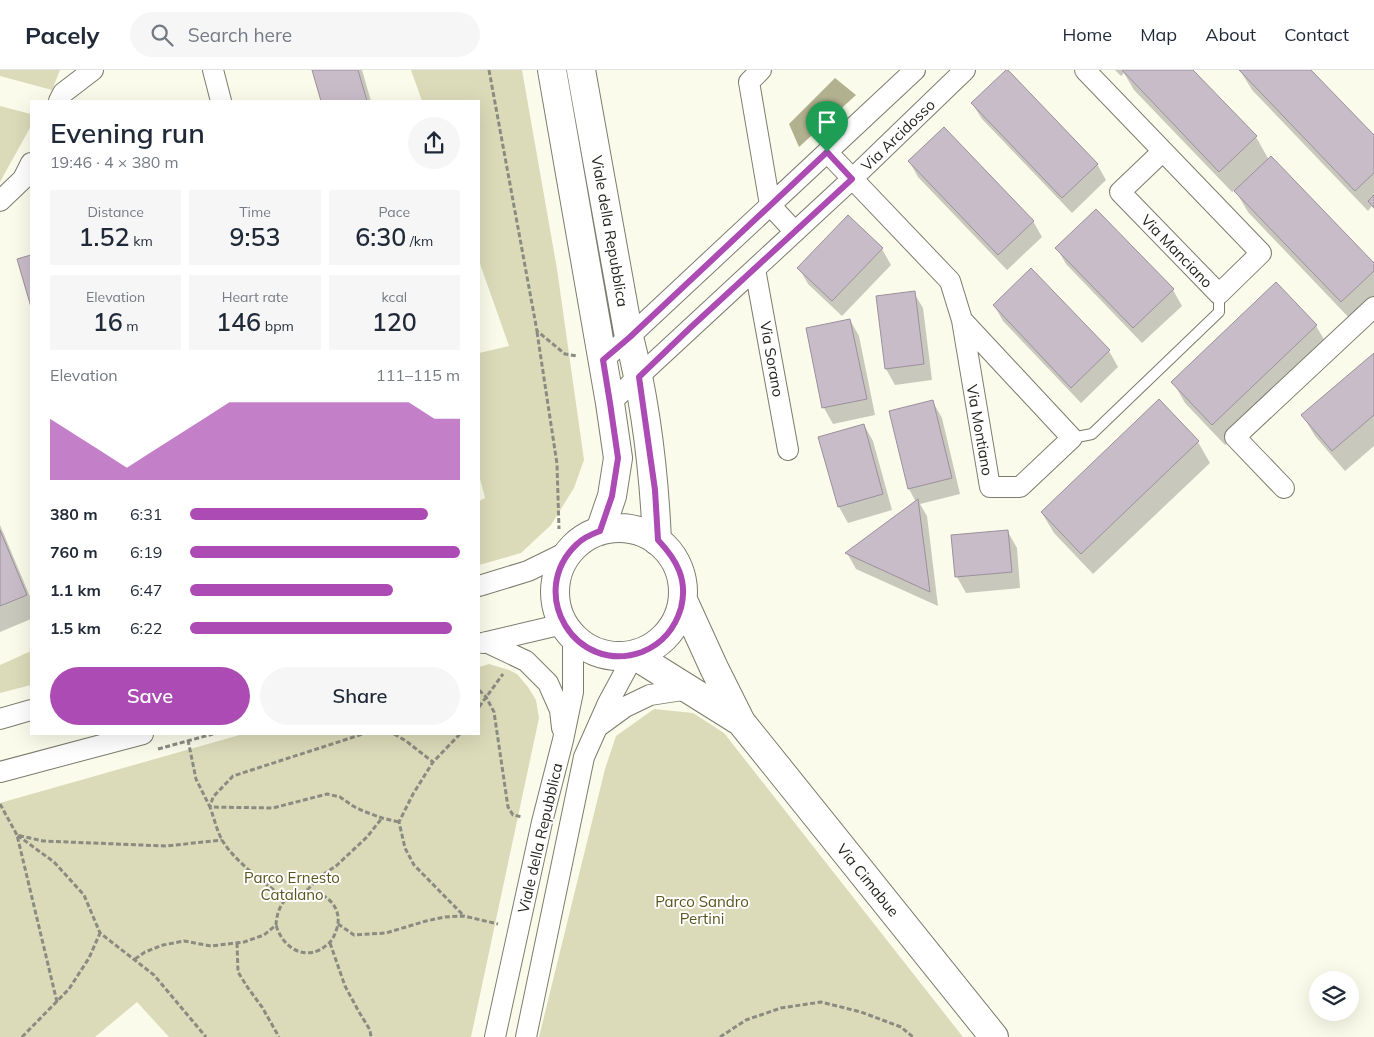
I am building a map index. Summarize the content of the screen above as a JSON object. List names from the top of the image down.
{
  "streets": {
    "main road": ["Viale della Repubblica", "Via Cimabue"],
    "street": [
      "Via Arcidosso",
      "Via Manciano",
      "Via Sorano",
      "Via Montiano"
    ]
  },
  "crossings": [
    ["Via Arcidosso", "Viale della Repubblica"],
    ["Via Arcidosso", "Via Sorano"],
    ["Via Arcidosso", "Via Montiano"],
    ["Viale della Repubblica", "Via Cimabue"]
  ],
  "parks": ["Parco Ernesto Catalano", "Parco Sandro Pertini"],
  "page": {
    "header": "Pacely",
    "search": "Search here",
    "nav": [
      "Home",
      "Map",
      "About",
      "Contact"
    ],
    "heading": ["Evening run", "19:46 · 4 × 380 m"],
    "stats": [
      ["Distance", "1.52 km"],
      ["Time", "9:53"],
      ["Pace", "6:30 /km"],
      ["Elevation", "16 m"],
      ["Heart rate", "146 bpm"],
      ["kcal", "120"]
    ],
    "chart": ["Elevation", "111–115 m"],
    "list": [
      {
        "name": "380 m",
        "note": "6:31"
      },
      {
        "name": "760 m",
        "note": "6:19"
      },
      {
        "name": "1.1 km",
        "note": "6:47"
      },
      {
        "name": "1.5 km",
        "note": "6:22"
      }
    ],
    "buttons": ["Save", "Share"]
  }
}
